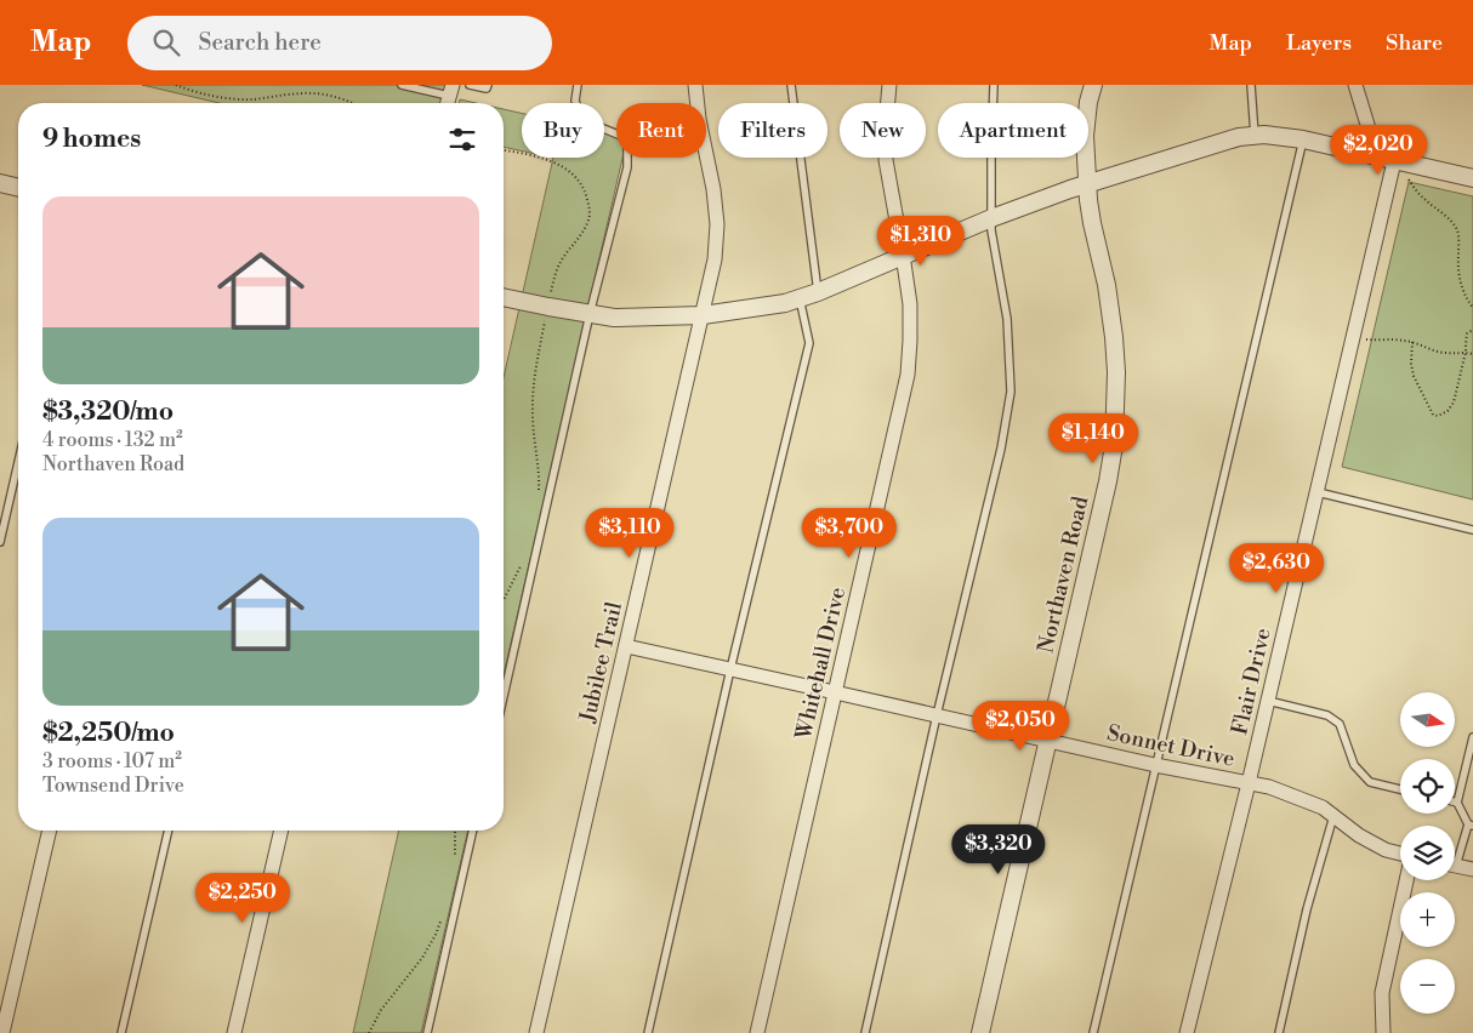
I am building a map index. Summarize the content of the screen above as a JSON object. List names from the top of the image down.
{
  "streets": {
    "street": [
      "Northaven Road",
      "Jubilee Trail",
      "Whitehall Drive",
      "Flair Drive",
      "Sonnet Drive"
    ]
  },
  "crossings": [
    ["Northaven Road", "Sonnet Drive"],
    ["Jubilee Trail", "Sonnet Drive"],
    ["Whitehall Drive", "Sonnet Drive"],
    ["Flair Drive", "Sonnet Drive"]
  ],
  "north": "right",
  "page": {
    "header": "Map",
    "search": "Search here",
    "nav": ["Map", "Layers", "Share"],
    "chip": [
      "Buy",
      "Rent",
      "Filters",
      "New",
      "Apartment"
    ],
    "heading": "9 homes",
    "price": [
      "$2,020",
      "$1,310",
      "$1,140",
      "$3,110",
      "$3,700",
      "$2,630",
      "$2,050",
      "$3,320",
      "$2,250"
    ],
    "list": [
      {
        "name": "$3,320/mo",
        "note": "4 rooms · 132 m² · Northaven Road"
      },
      {
        "name": "$2,250/mo",
        "note": "3 rooms · 107 m² · Townsend Drive"
      }
    ],
    "map_buttons": ["+", "−"]
  }
}
